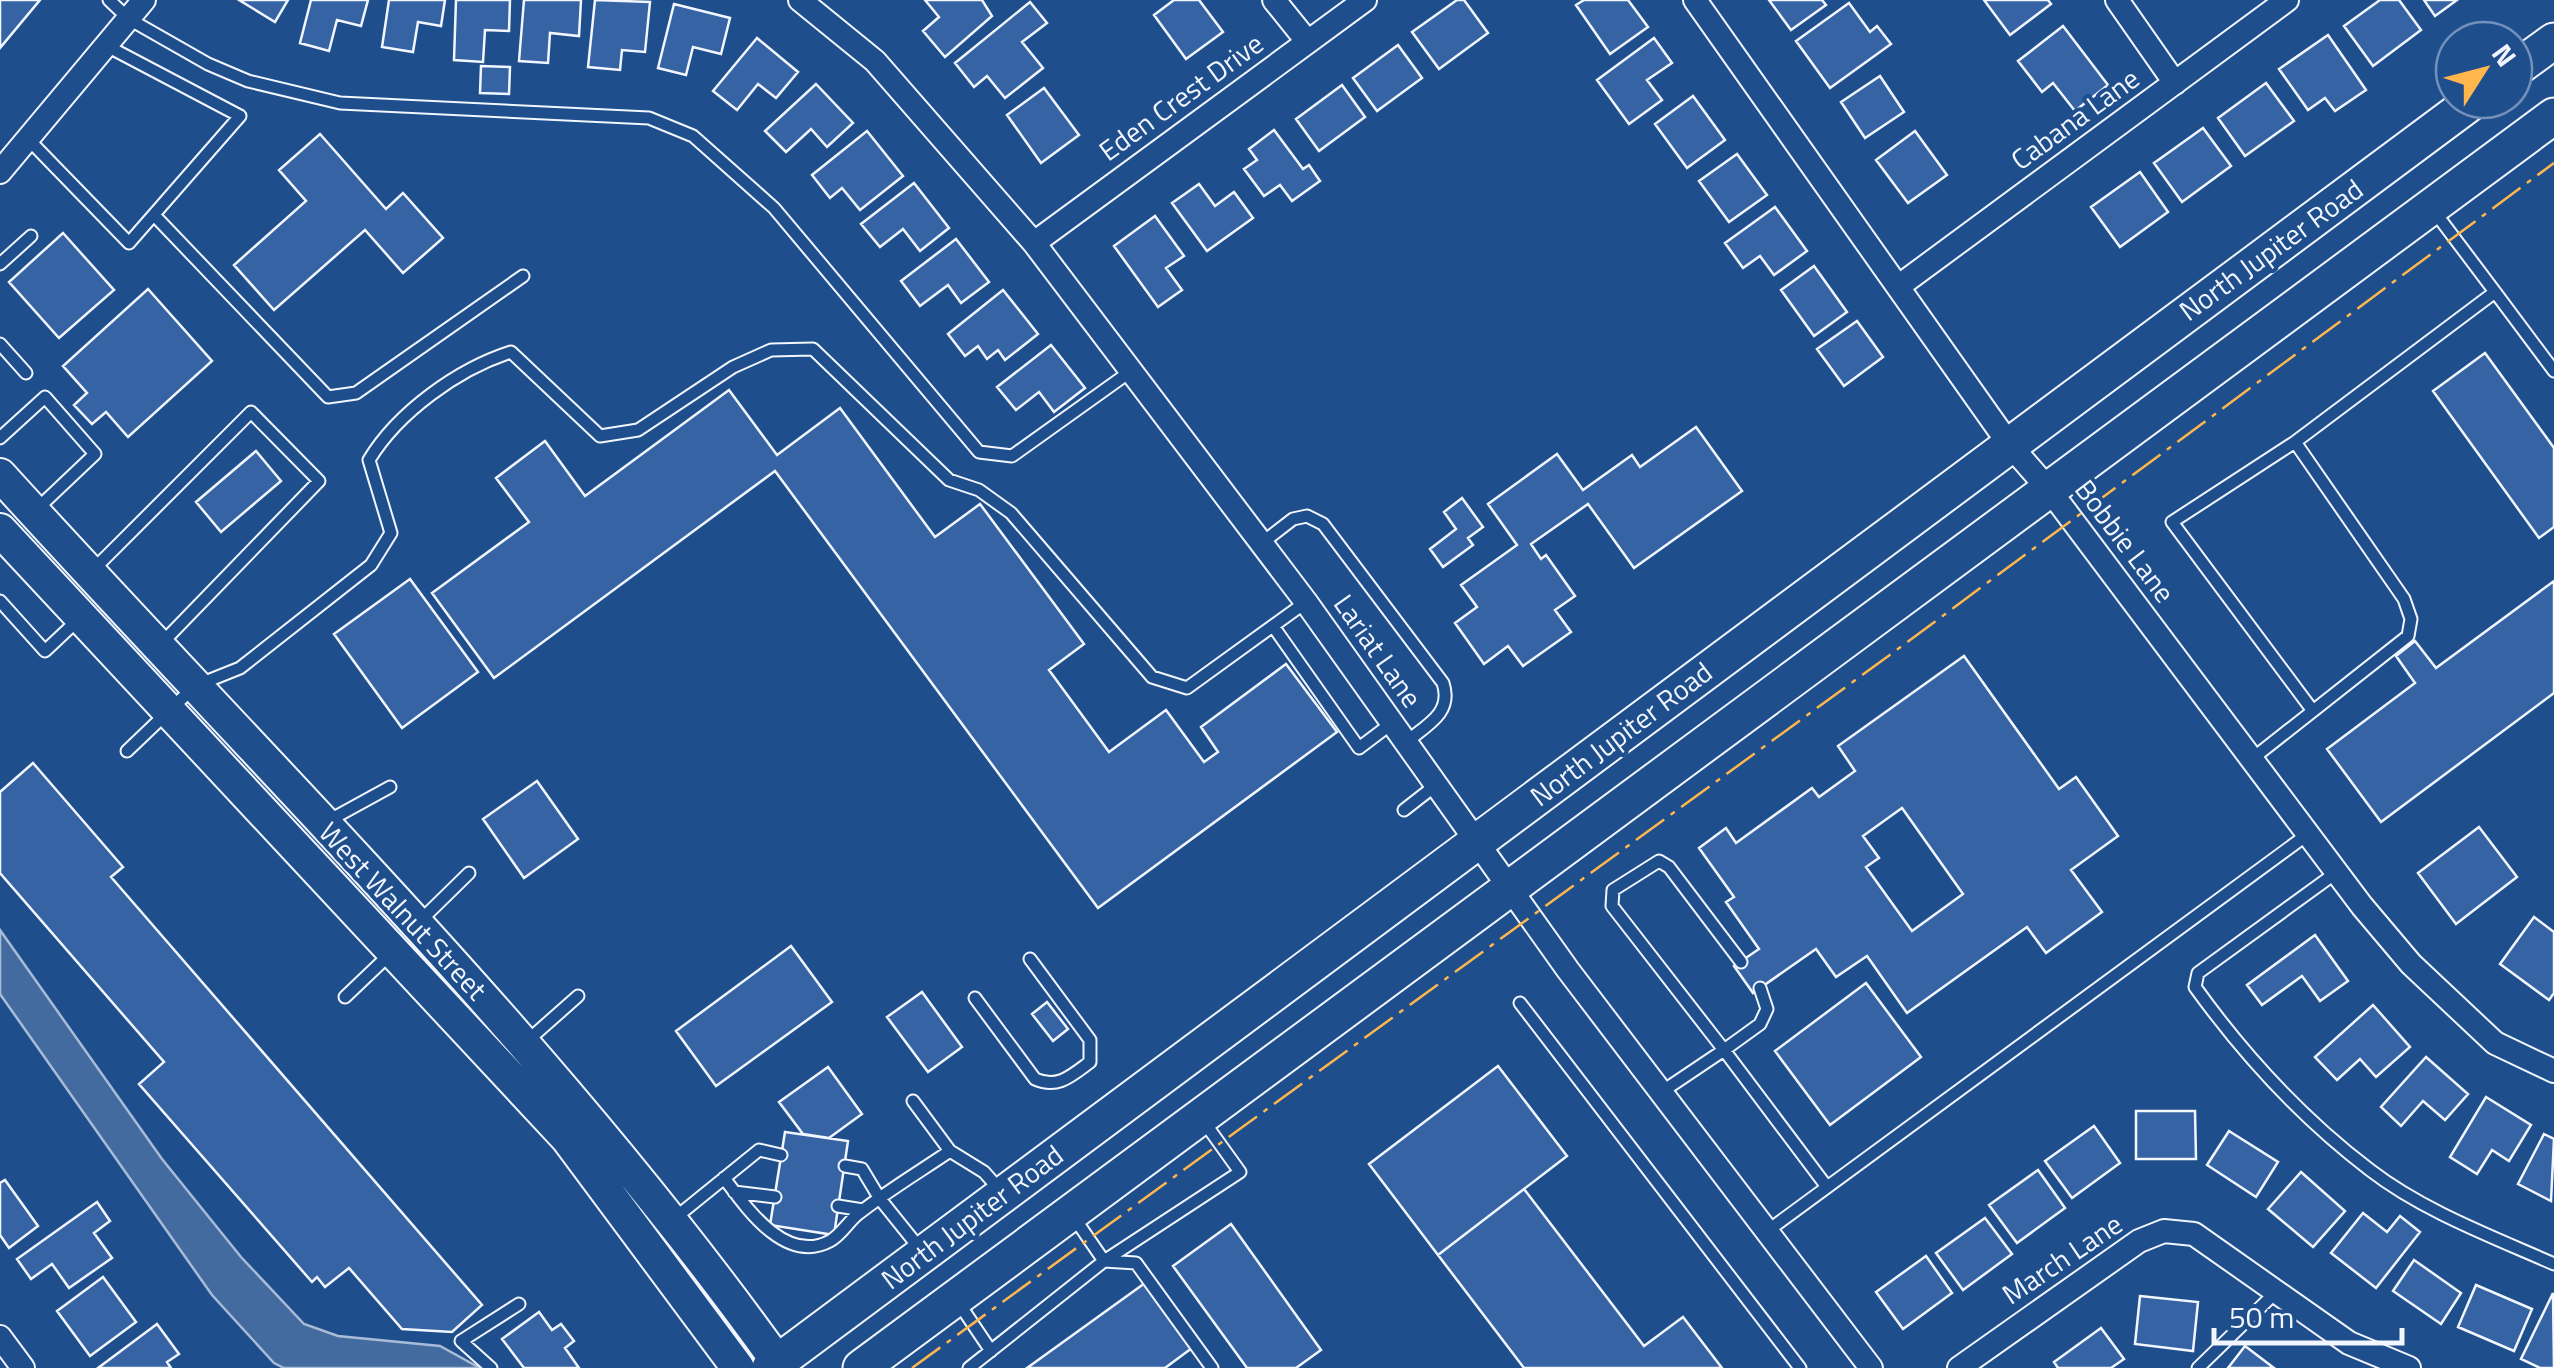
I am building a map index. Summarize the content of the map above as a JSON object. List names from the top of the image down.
{
  "streets": {
    "main road": ["North Jupiter Road", "West Walnut Street"],
    "street": [
      "Eden Crest Drive",
      "Cabana Lane",
      "Bobbie Lane",
      "Lariat Lane",
      "March Lane"
    ]
  },
  "crossings": [
    ["Eden Crest Drive", "Lariat Lane"],
    ["Cabana Lane", "Bobbie Lane"],
    ["North Jupiter Road", "Bobbie Lane"],
    ["North Jupiter Road", "Lariat Lane"],
    ["North Jupiter Road", "West Walnut Street"]
  ],
  "scale_bar": "50 m",
  "north": "top right"
}
